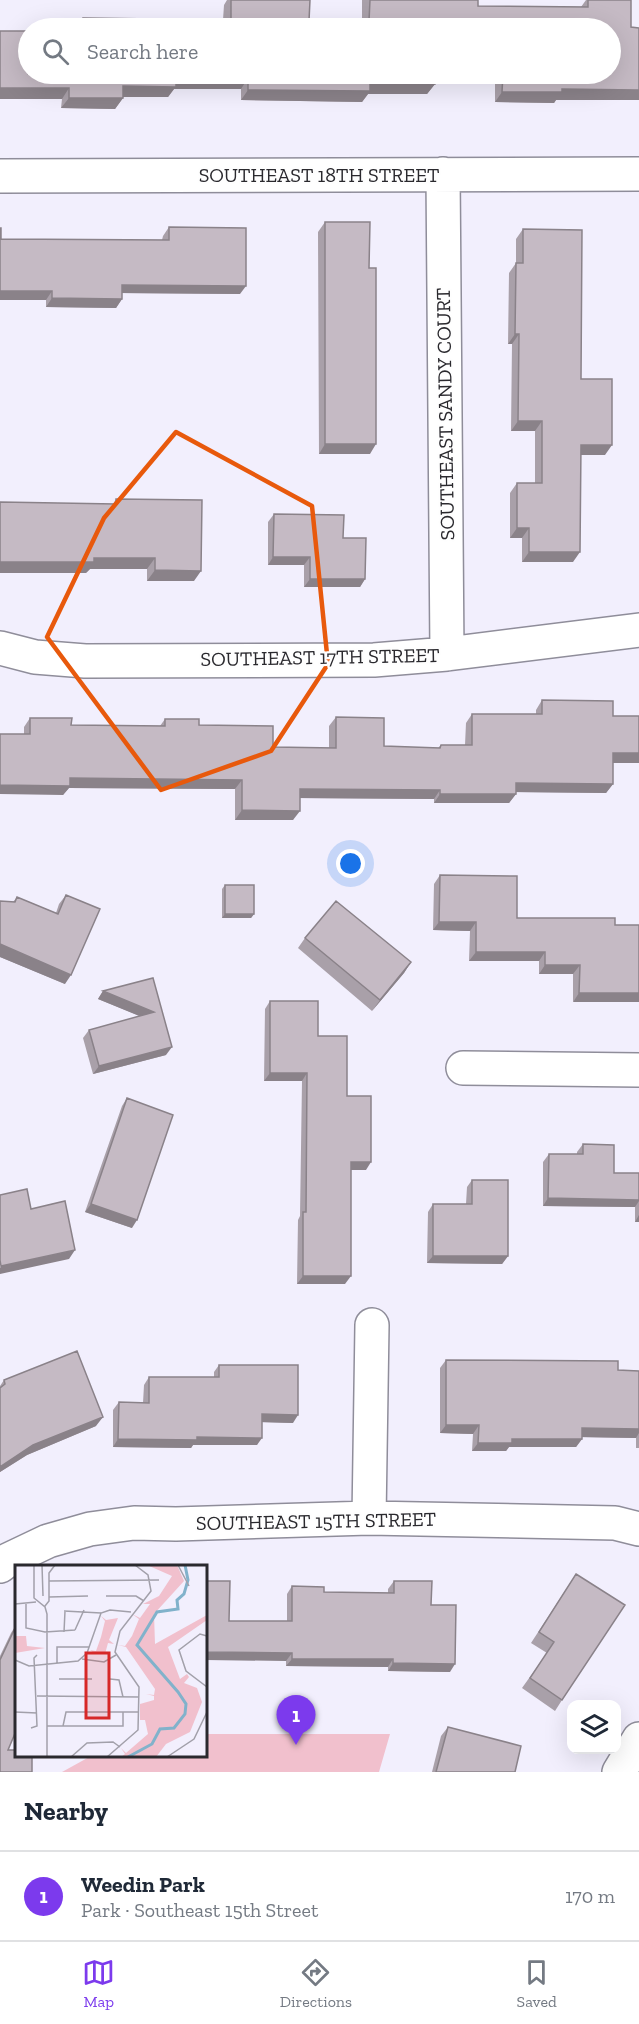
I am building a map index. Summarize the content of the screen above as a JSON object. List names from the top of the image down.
{
  "streets": {
    "street": [
      "SOUTHEAST 18TH STREET",
      "SOUTHEAST SANDY COURT",
      "SOUTHEAST 17TH STREET",
      "SOUTHEAST 15TH STREET"
    ]
  },
  "crossings": [
    ["SOUTHEAST 18TH STREET", "SOUTHEAST SANDY COURT"],
    ["SOUTHEAST SANDY COURT", "SOUTHEAST 17TH STREET"]
  ],
  "page": {
    "search": "Search here",
    "pins": "1",
    "heading": "Nearby",
    "list": [
      {
        "mark": "1",
        "name": "Weedin Park",
        "note": "Park · Southeast 15th Street",
        "value": "170 m"
      }
    ],
    "nav": ["Map", "Directions", "Saved"]
  }
}
